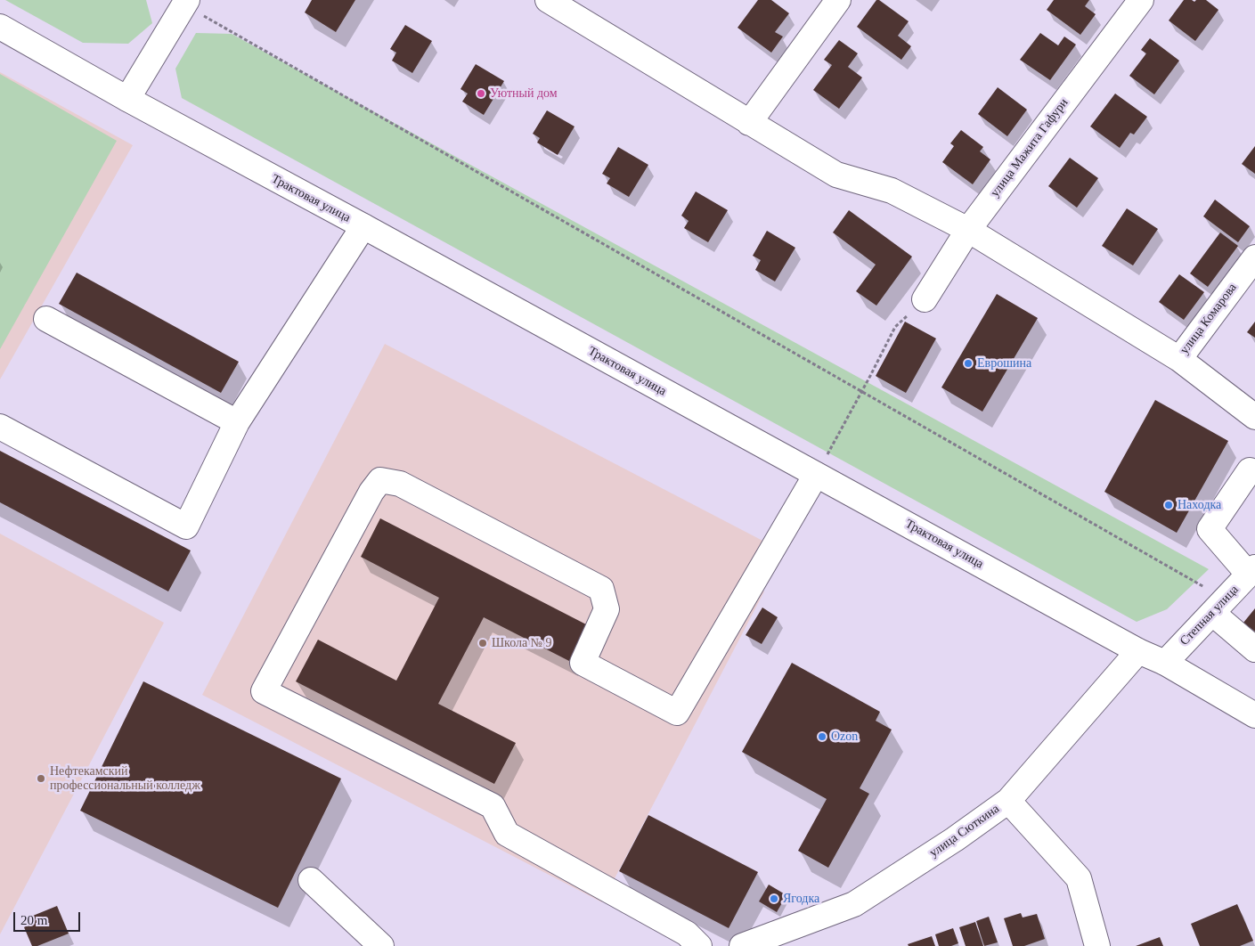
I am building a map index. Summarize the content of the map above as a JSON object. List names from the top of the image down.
{
  "streets": {
    "street": [
      "улица Мажита Гафури",
      "Трактовая улица",
      "улица Комарова",
      "Степная улица",
      "улица Сюткина"
    ]
  },
  "crossings": [
    ["Трактовая улица", "Степная улица"],
    ["Трактовая улица", "улица Сюткина"]
  ],
  "places": [
    "Уютный дом",
    "Еврошина",
    "Находка",
    "Школа № 9",
    "Ozon",
    "Нефтекамский профессиональный колледж",
    "Ягодка"
  ],
  "scale_bar": "20 m"
}
